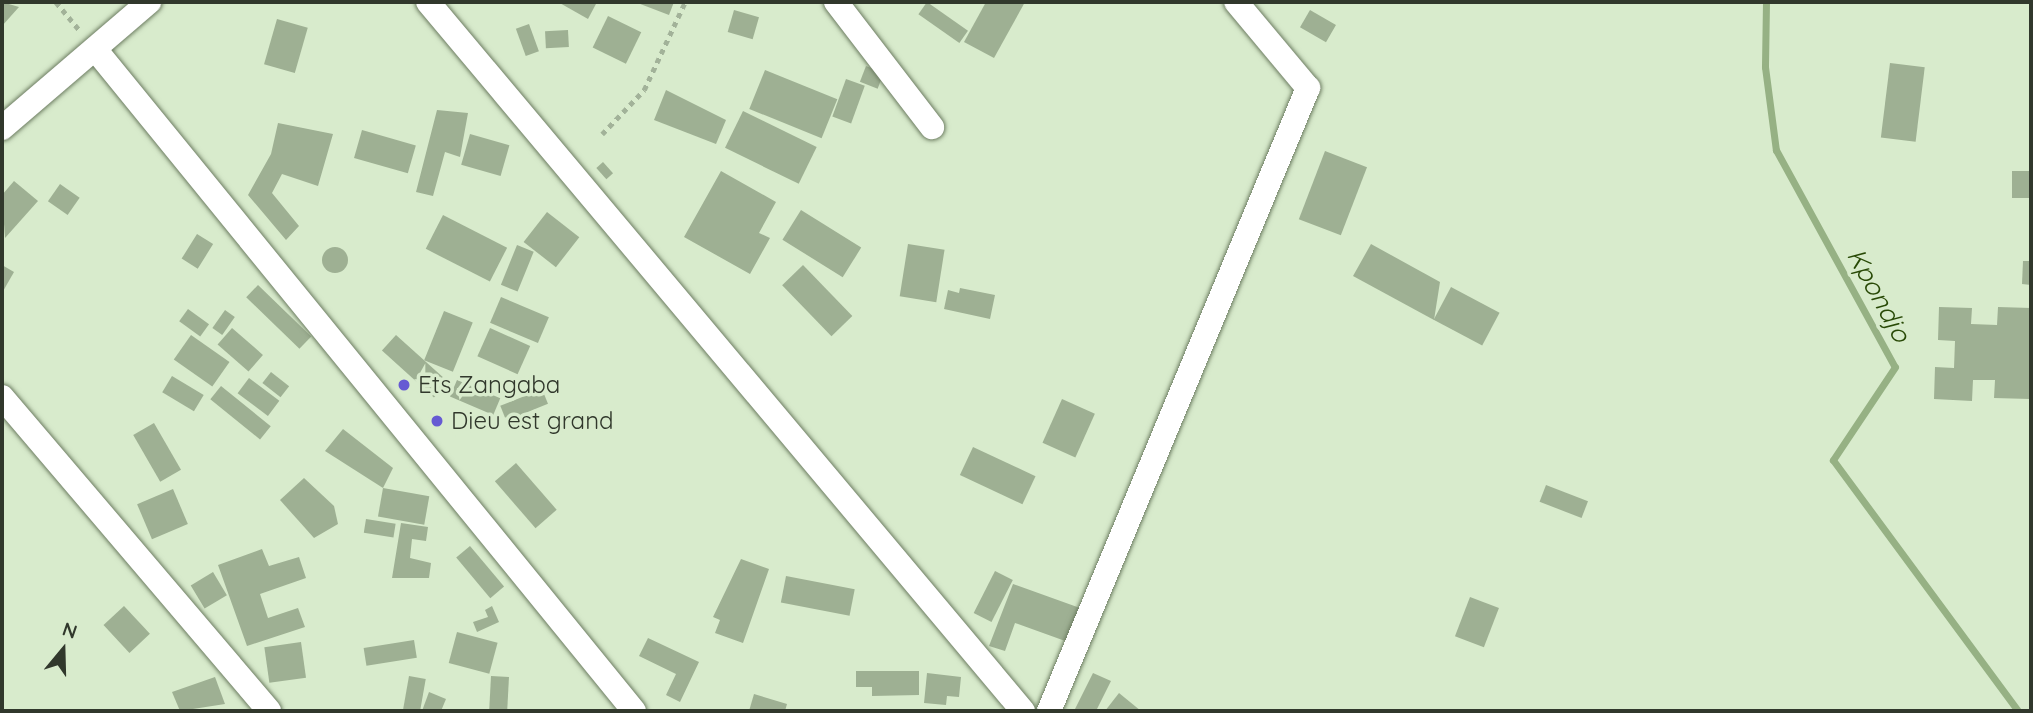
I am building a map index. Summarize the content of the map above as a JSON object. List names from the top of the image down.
{
  "water": ["Kpondjo"],
  "places": ["Ets Zangaba", "Dieu est grand"],
  "north": "top"
}
